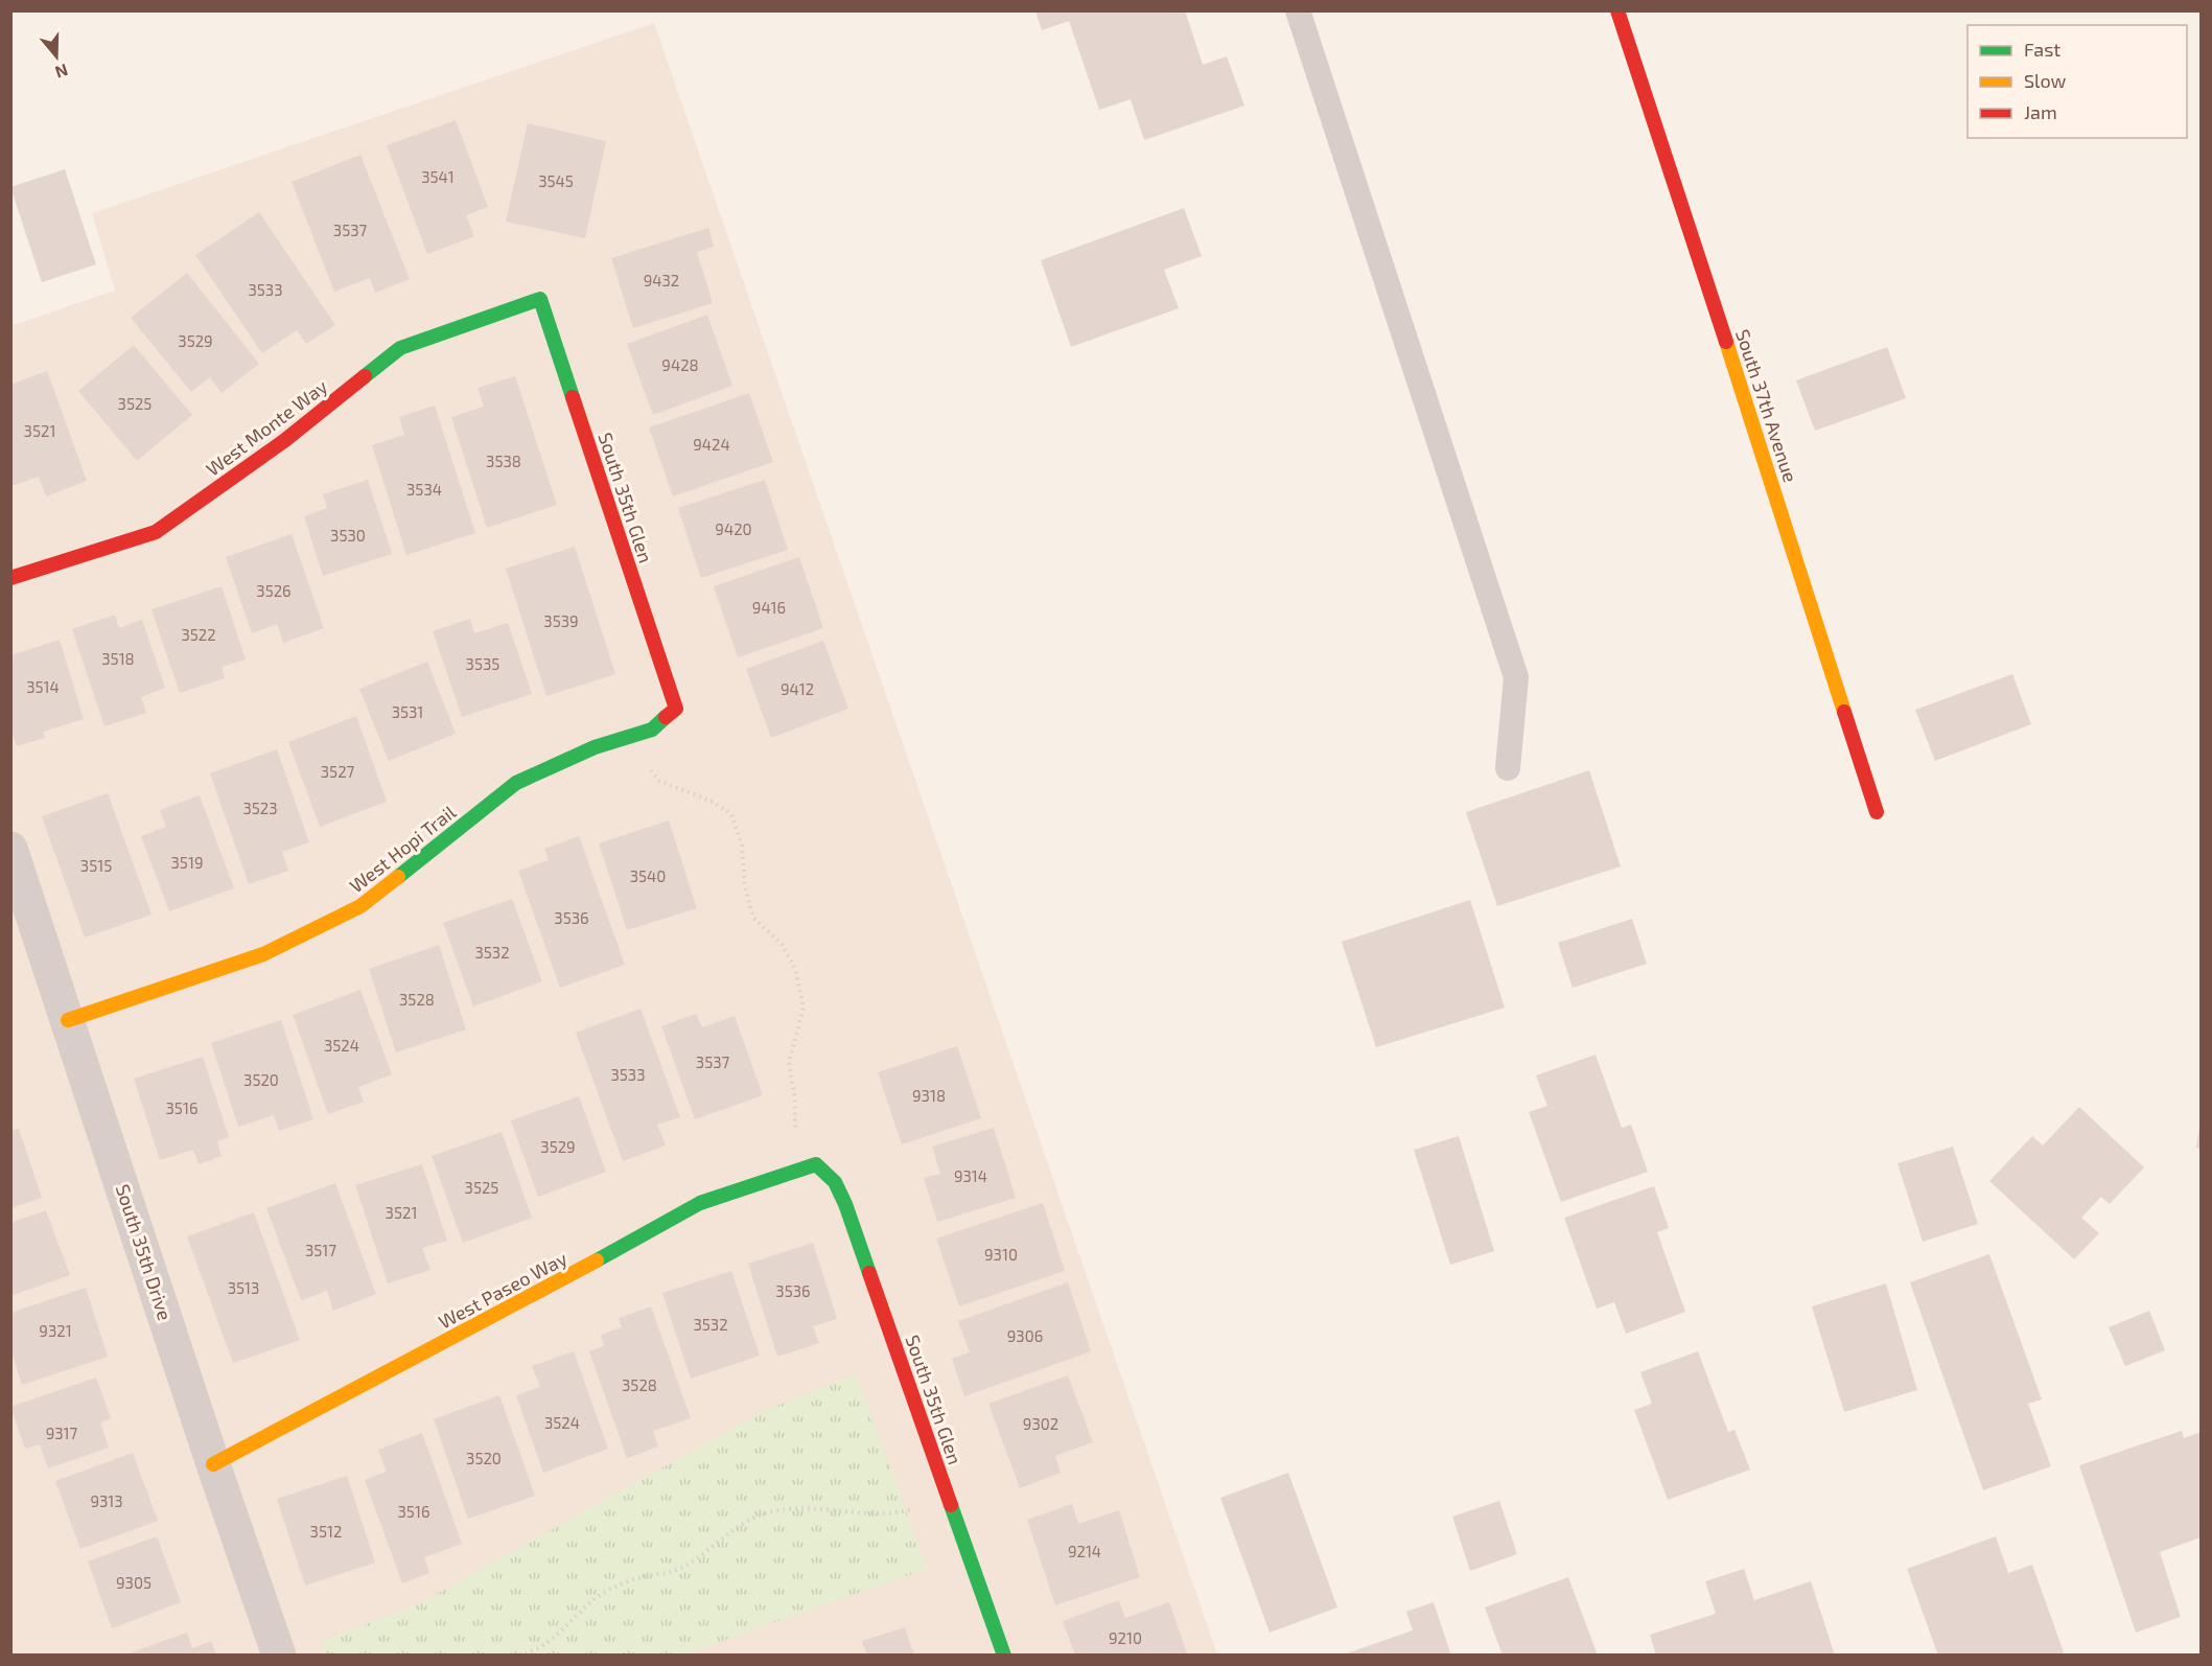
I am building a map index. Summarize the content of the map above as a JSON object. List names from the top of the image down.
{
  "streets": {
    "street": [
      "South 37th Avenue",
      "West Monte Way",
      "South 35th Glen",
      "West Hopi Trail",
      "South 35th Drive",
      "West Paseo Way"
    ]
  },
  "crossings": [
    ["West Monte Way", "South 35th Glen"],
    ["South 35th Glen", "West Hopi Trail"],
    ["South 35th Glen", "West Paseo Way"],
    ["West Hopi Trail", "South 35th Drive"],
    ["South 35th Drive", "West Paseo Way"]
  ],
  "house_numbers": [
    "3541",
    "3545",
    "3537",
    "9432",
    "3533",
    "3529",
    "9428",
    "3525",
    "3521",
    "9424",
    "3538",
    "3534",
    "9420",
    "3530",
    "3526",
    "9416",
    "3539",
    "3522",
    "3518",
    "3535",
    "3514",
    "9412",
    "3531",
    "3527",
    "3523",
    "3519",
    "3515",
    "3540",
    "3536",
    "3532",
    "3528",
    "3524",
    "3537",
    "3533",
    "3520",
    "9318",
    "3516",
    "3529",
    "9314",
    "3525",
    "3521",
    "3517",
    "9310",
    "3513",
    "3536",
    "3532",
    "9321",
    "9306",
    "3528",
    "3524",
    "9302",
    "9317",
    "3520",
    "9313",
    "3516",
    "3512",
    "9214",
    "9305",
    "9210"
  ],
  "legend": ["Fast", "Slow", "Jam"],
  "north": "bottom"
}
